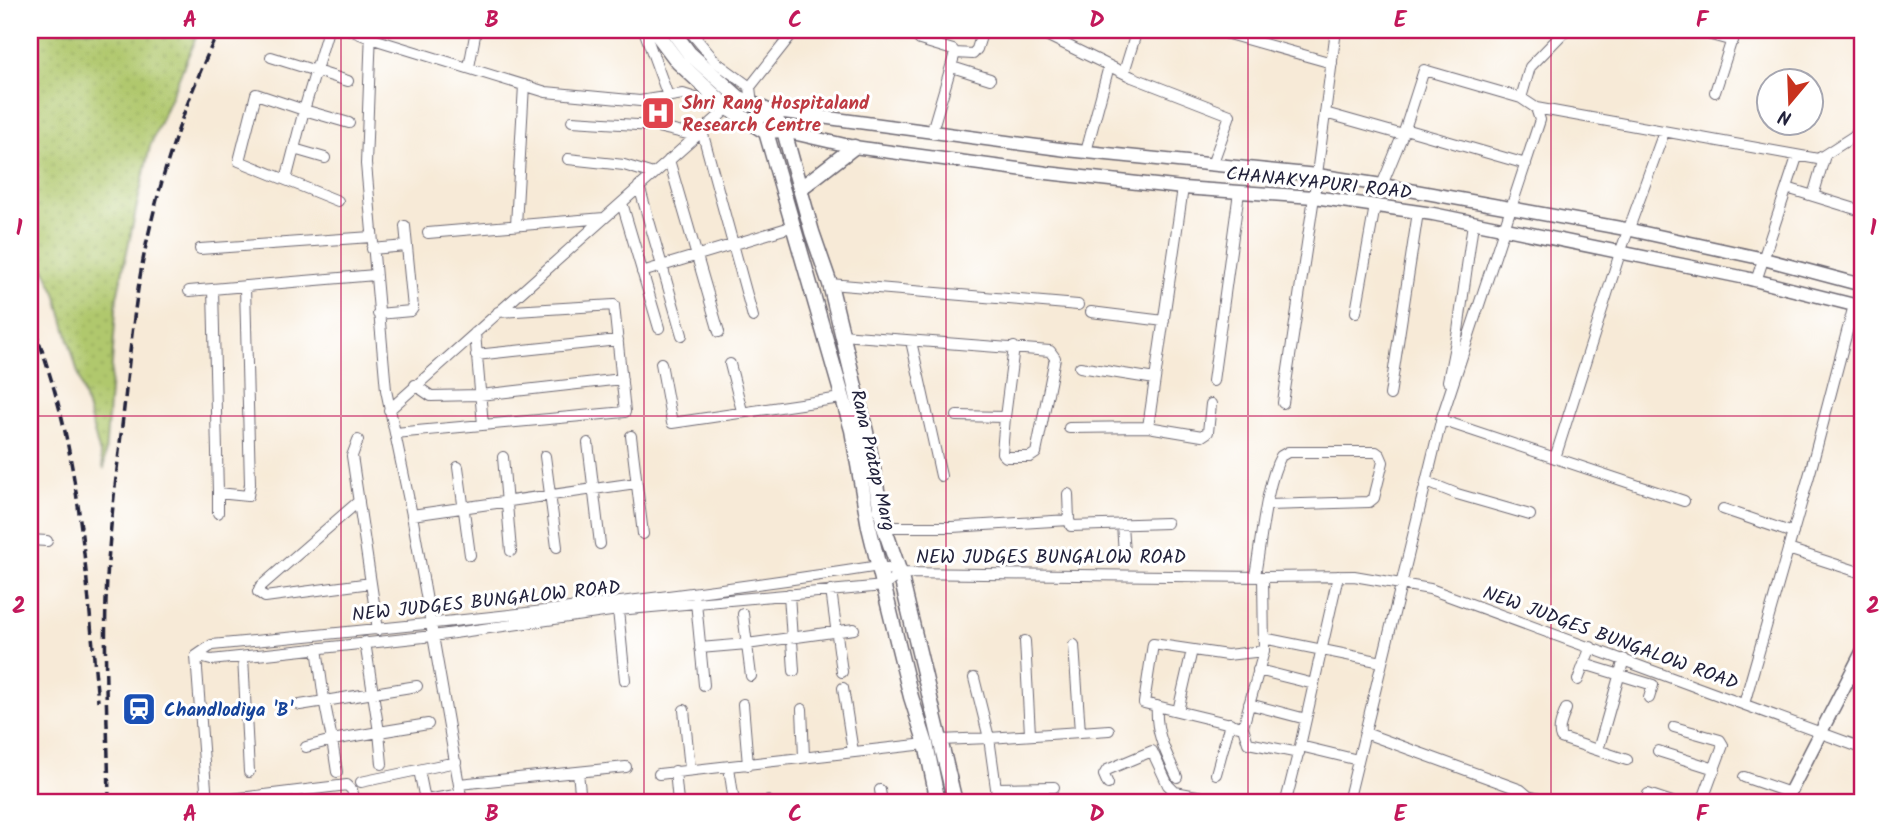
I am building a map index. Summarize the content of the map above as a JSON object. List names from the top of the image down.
{
  "streets": {
    "main road": ["Rana Pratap Marg"],
    "street": ["CHANAKYAPURI ROAD", "NEW JUDGES BUNGALOW ROAD"]
  },
  "crossings": [
    ["CHANAKYAPURI ROAD", "Rana Pratap Marg"],
    ["Rana Pratap Marg", "NEW JUDGES BUNGALOW ROAD"]
  ],
  "places": {
    "hospital": ["Shri Rang Hospitaland Research Centre"],
    "station": ["Chandlodiya 'B'"]
  },
  "north": "bottom",
  "grid": {
    "columns": [
      "A",
      "B",
      "C",
      "D",
      "E",
      "F"
    ],
    "rows": ["1", "2"]
  }
}
